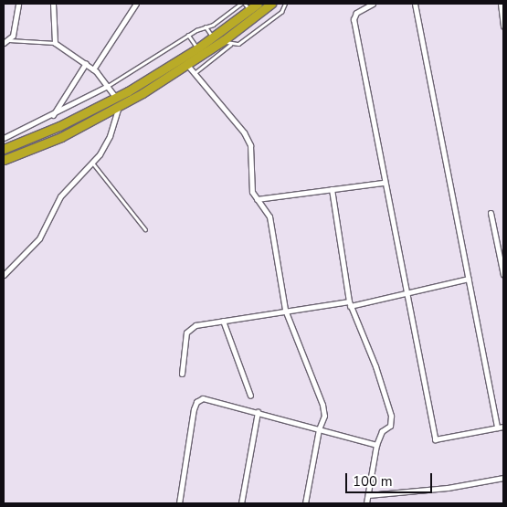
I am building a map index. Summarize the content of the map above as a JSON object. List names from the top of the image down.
{
  "scale_bar": "100 m"
}
